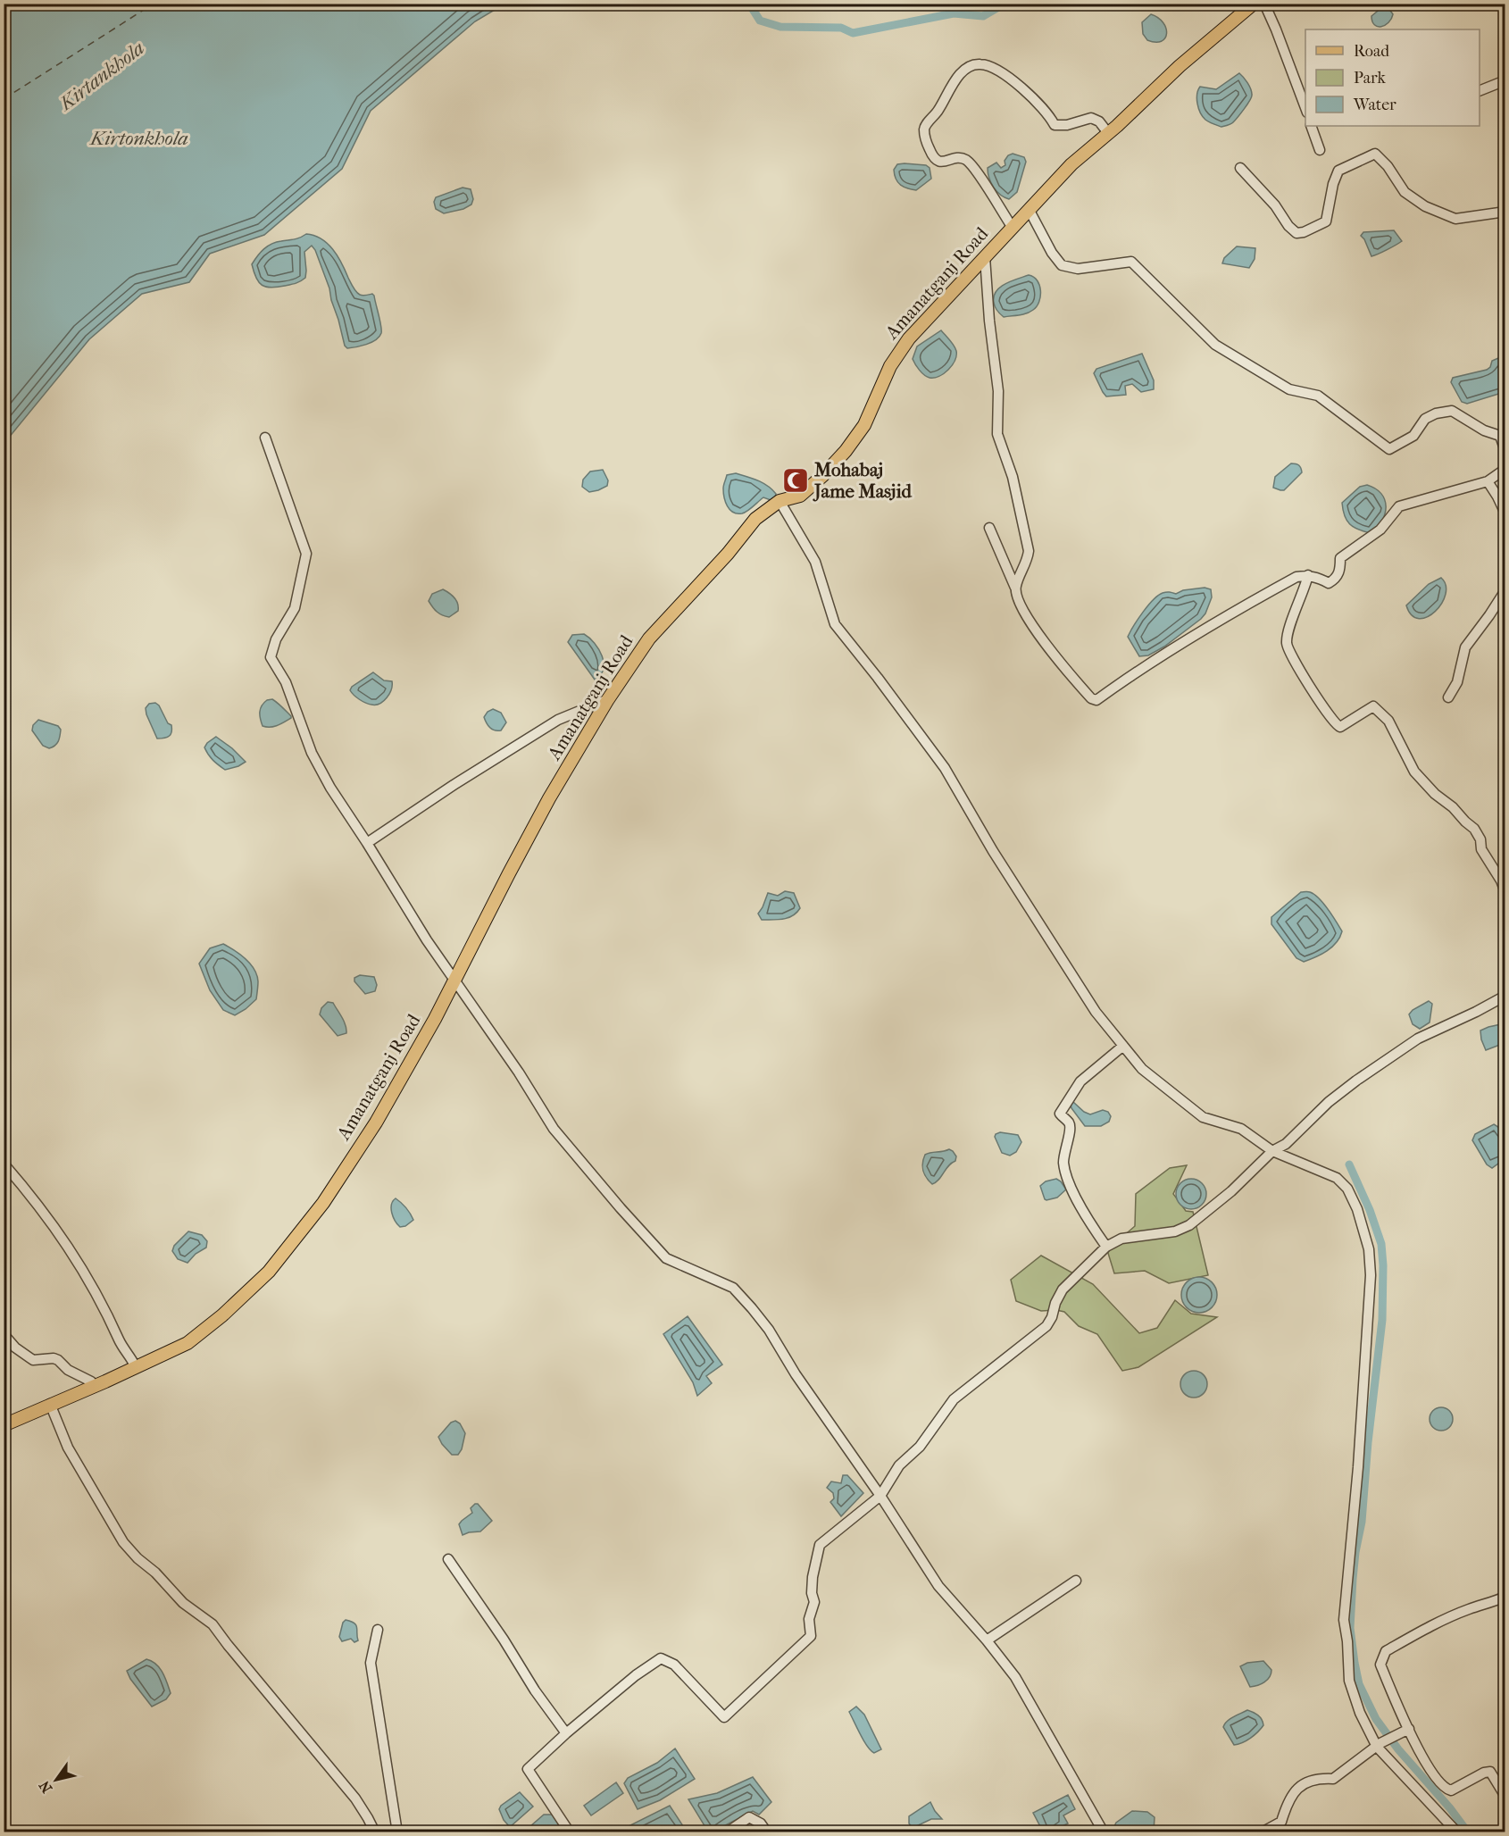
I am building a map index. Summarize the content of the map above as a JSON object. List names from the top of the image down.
{
  "streets": {
    "main road": ["Amanatganj Road"]
  },
  "water": ["Kirtankhola", "Kirtonkhola"],
  "places": {
    "mosque": ["Mohabaj Jame Masjid"]
  },
  "legend": ["Road", "Park", "Water"],
  "north": "bottom left"
}
